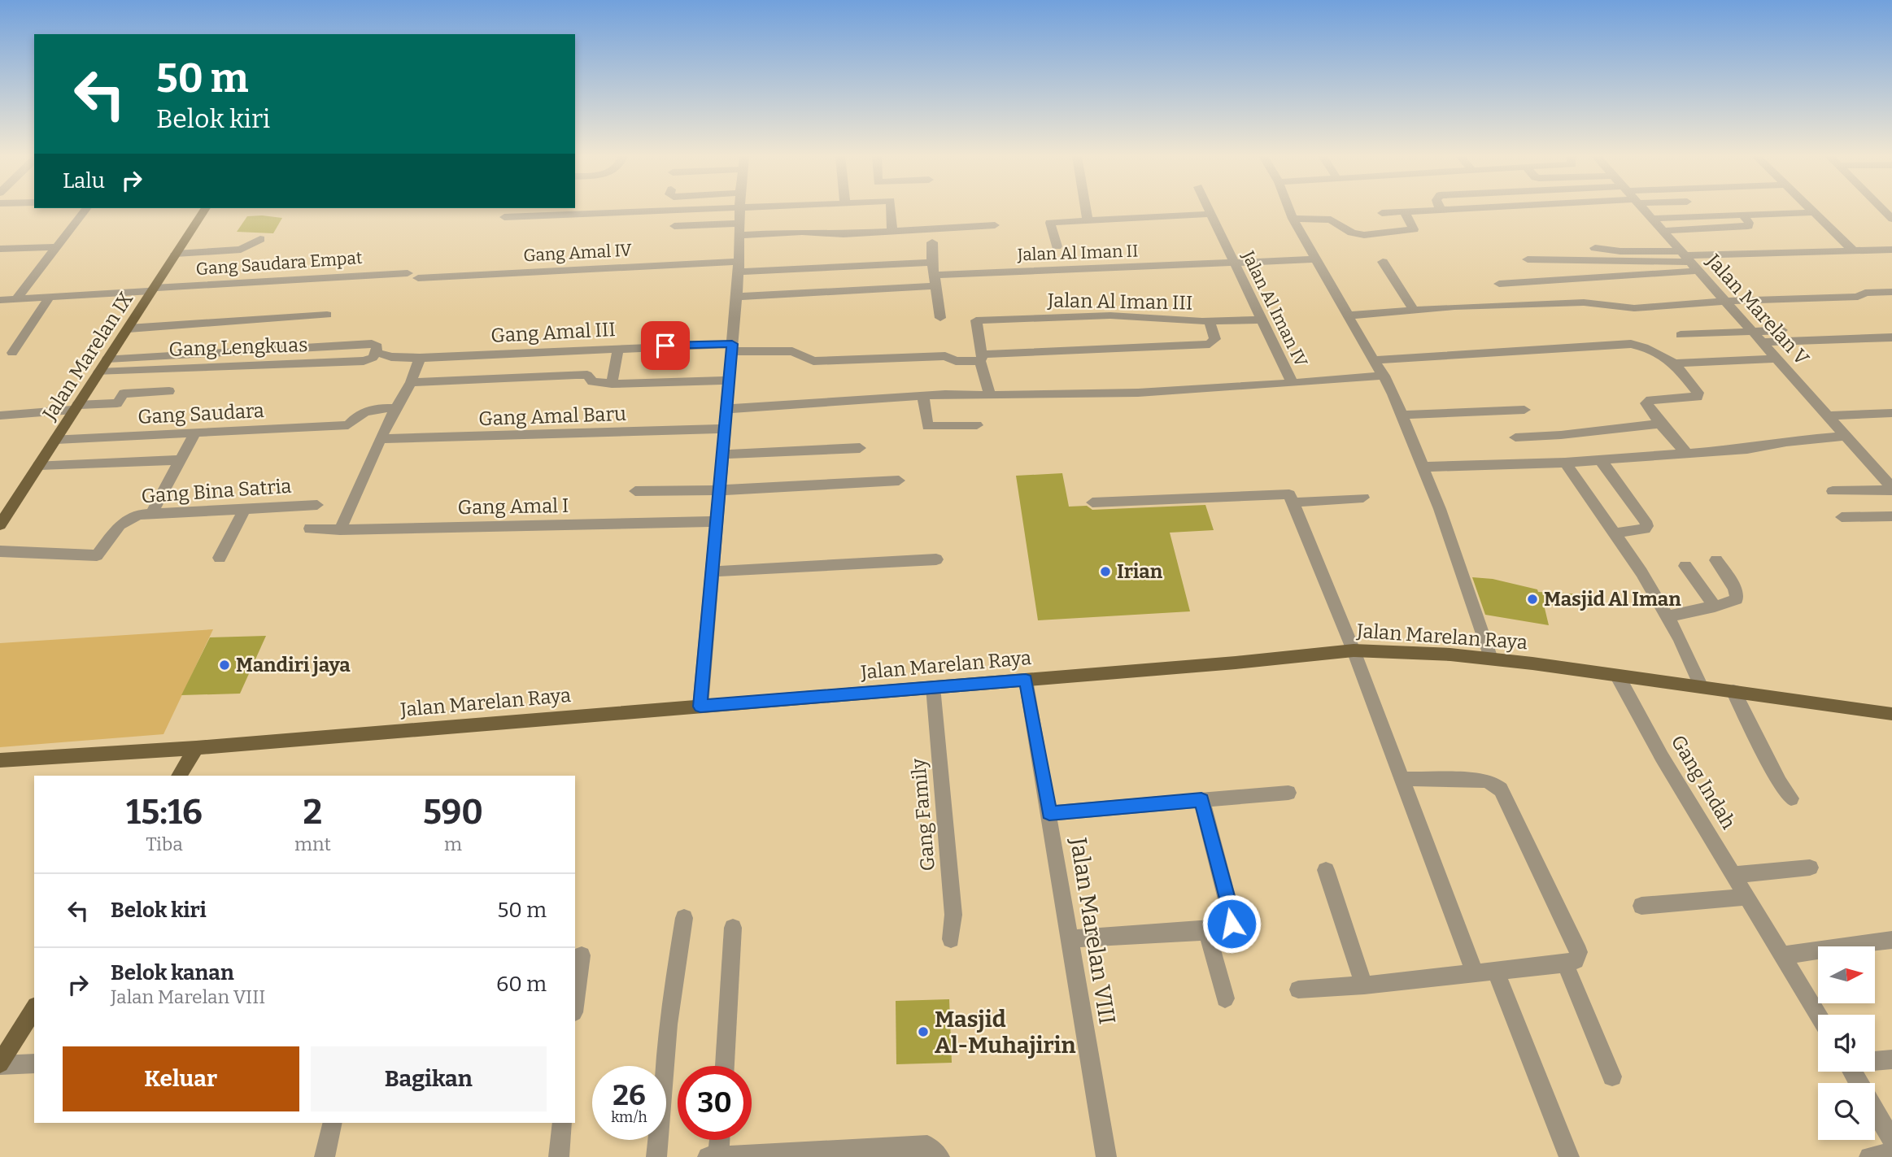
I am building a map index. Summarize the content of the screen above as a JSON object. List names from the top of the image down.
{
  "streets": {
    "main road": ["Jalan Marelan IX", "Jalan Marelan Raya"],
    "street": [
      "Gang Amal IV",
      "Jalan Al Iman II",
      "Gang Saudara Empat",
      "Jalan Al Iman III",
      "Jalan Al Iman IV",
      "Jalan Marelan V",
      "Gang Amal III",
      "Gang Lengkuas",
      "Gang Saudara",
      "Gang Amal Baru",
      "Gang Bina Satria",
      "Gang Amal I",
      "Gang Indah",
      "Gang Family",
      "Jalan Marelan VIII"
    ]
  },
  "crossings": [
    ["Gang Amal IV", "Gang Saudara Empat"],
    ["Jalan Al Iman II", "Jalan Al Iman IV"],
    ["Gang Saudara Empat", "Jalan Marelan IX"],
    ["Jalan Al Iman III", "Jalan Al Iman IV"],
    ["Jalan Al Iman III", "Gang Amal III"],
    ["Gang Amal III", "Gang Lengkuas"],
    ["Gang Amal III", "Jalan Marelan IX"],
    ["Gang Lengkuas", "Jalan Marelan IX"],
    ["Jalan Marelan IX", "Gang Saudara"],
    ["Jalan Marelan Raya", "Gang Indah"],
    ["Jalan Marelan Raya", "Gang Family"],
    ["Jalan Marelan Raya", "Jalan Marelan VIII"]
  ],
  "places": [
    "Irian",
    "Masjid Al Iman",
    "Mandiri jaya",
    "Masjid Al-Muhajirin"
  ],
  "north": "right",
  "page": {
    "turn": ["50 m", "Belok kiri"],
    "then": "Lalu",
    "eta": [
      "15:16",
      "Tiba",
      "2",
      "mnt",
      "590",
      "m"
    ],
    "list": [
      {
        "name": "Belok kiri",
        "value": "50 m"
      },
      {
        "name": "Belok kanan",
        "note": "Jalan Marelan VIII",
        "value": "60 m"
      }
    ],
    "buttons": ["Keluar", "Bagikan"],
    "speed": "26 km/h",
    "limit": "30"
  }
}
